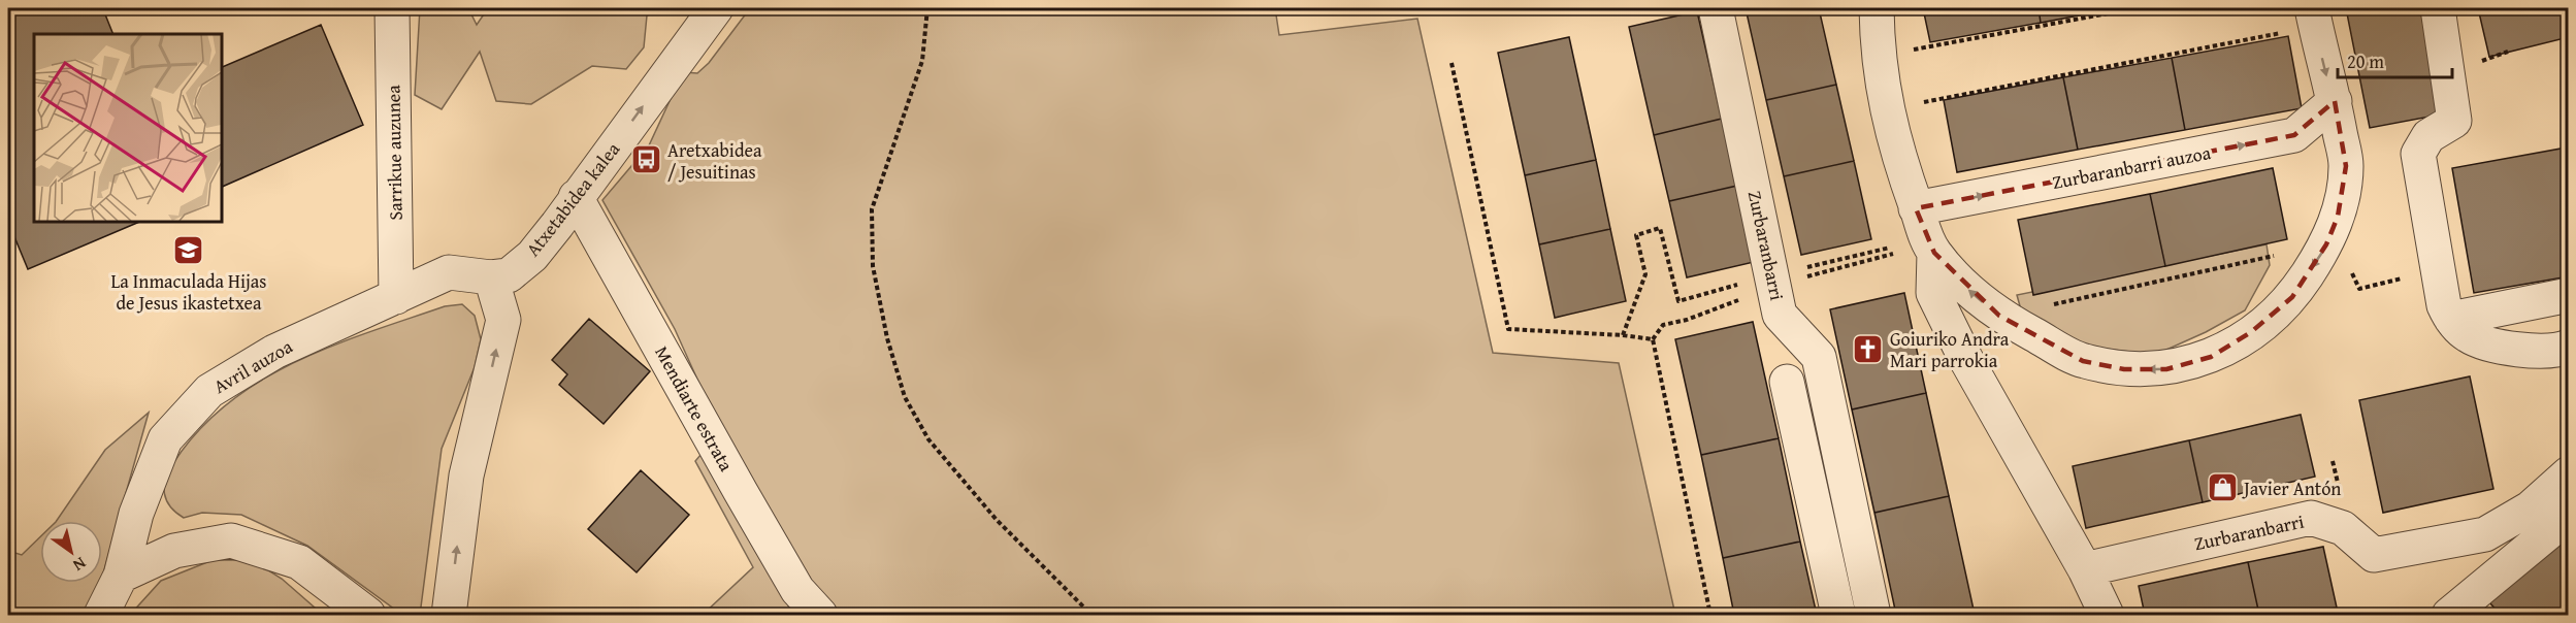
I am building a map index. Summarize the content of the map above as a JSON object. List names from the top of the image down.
{
  "streets": {
    "street": [
      "Sarrikue auzunea",
      "Zurbaranbarri auzoa",
      "Atxetabidea kalea",
      "Zurbaranbarri",
      "Avril auzoa",
      "Mendiarte estrata"
    ]
  },
  "crossings": [
    ["Sarrikue auzunea", "Avril auzoa"],
    ["Atxetabidea kalea", "Avril auzoa"],
    ["Atxetabidea kalea", "Mendiarte estrata"]
  ],
  "one_way": ["Zurbaranbarri auzoa", "Atxetabidea kalea"],
  "places": {
    "bus stop": ["Aretxabidea / Jesuitinas"],
    "school or university": ["La Inmaculada Hijas de Jesus ikastetxea"],
    "church": ["Goiuriko Andra Mari parrokia"],
    "shop": ["Javier Antón"]
  },
  "scale_bar": "20 m",
  "north": "bottom right"
}
